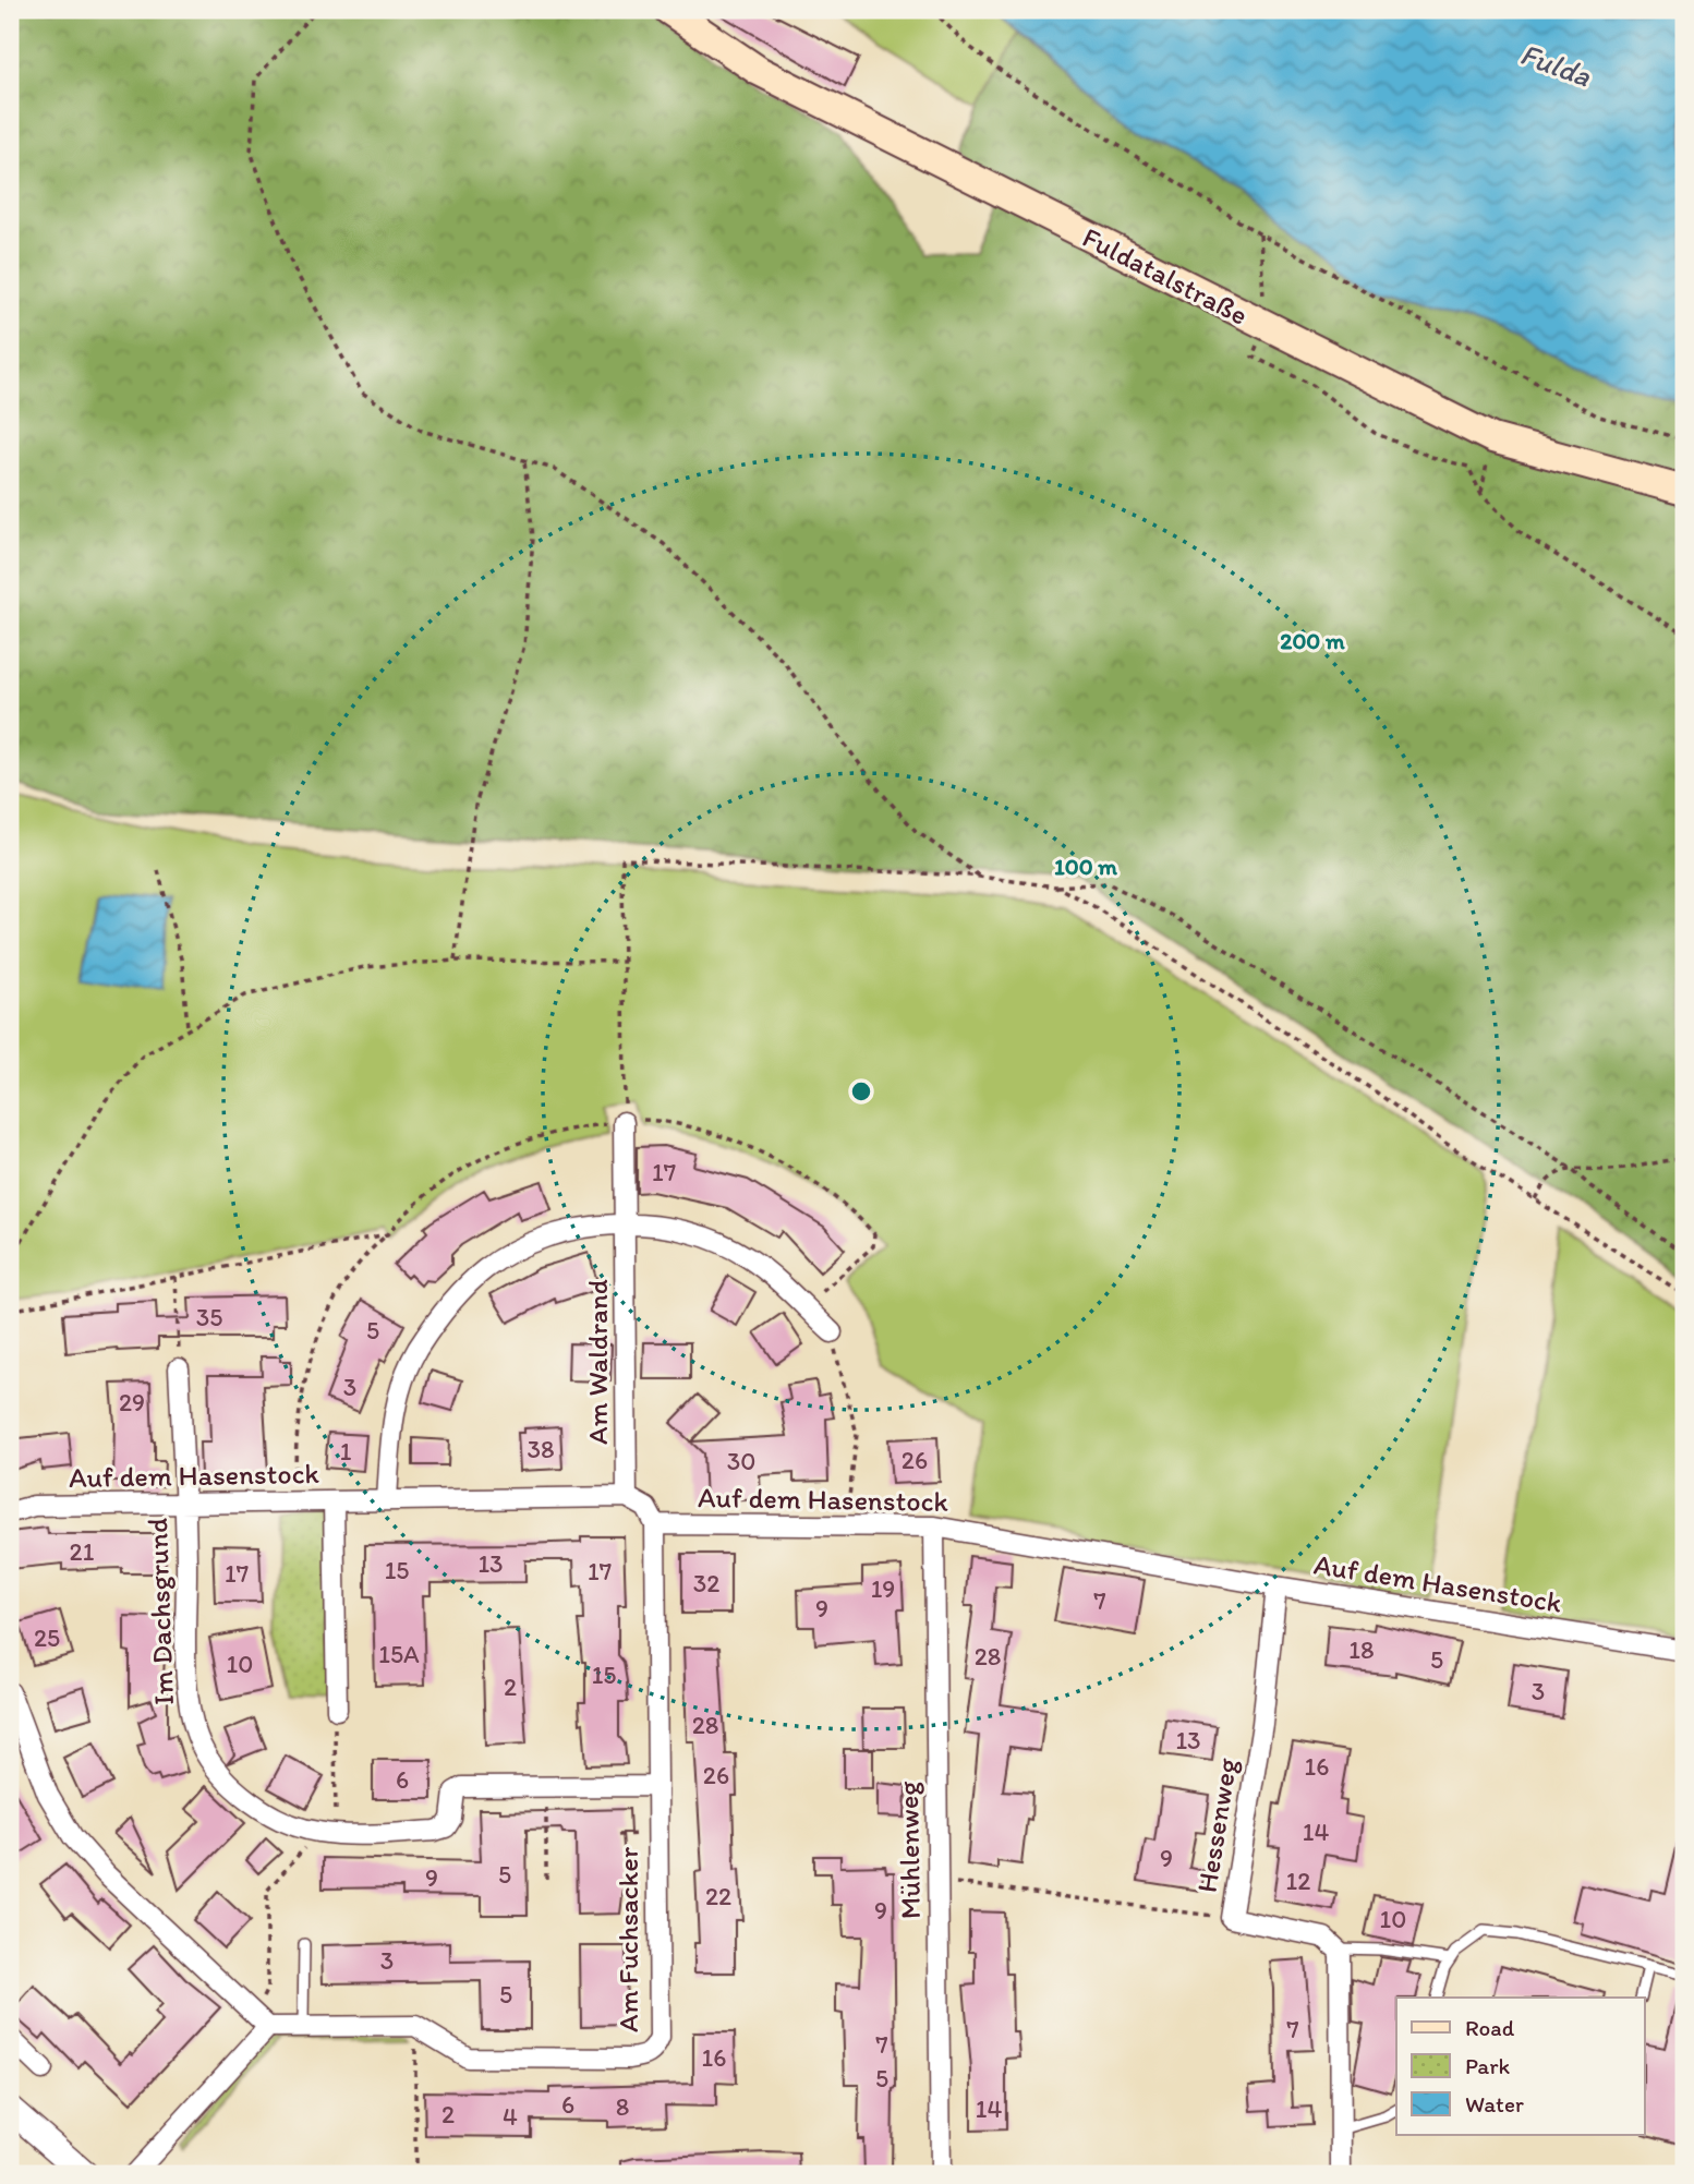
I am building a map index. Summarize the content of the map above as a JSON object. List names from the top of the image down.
{
  "streets": {
    "main road": ["Fuldatalstraße"],
    "street": [
      "Am Waldrand",
      "Auf dem Hasenstock",
      "Im Dachsgrund",
      "Hessenweg",
      "Mühlenweg",
      "Am Fuchsacker"
    ]
  },
  "crossings": [
    ["Am Waldrand", "Auf dem Hasenstock"],
    ["Auf dem Hasenstock", "Im Dachsgrund"],
    ["Auf dem Hasenstock", "Hessenweg"],
    ["Auf dem Hasenstock", "Mühlenweg"],
    ["Auf dem Hasenstock", "Am Fuchsacker"],
    ["Im Dachsgrund", "Am Fuchsacker"]
  ],
  "water": ["Fulda"],
  "house_numbers": [
    "17",
    "35",
    "5",
    "3",
    "29",
    "38",
    "1",
    "26",
    "30",
    "21",
    "13",
    "15",
    "17",
    "17",
    "32",
    "19",
    "7",
    "9",
    "25",
    "18",
    "15A",
    "28",
    "5",
    "10",
    "15",
    "2",
    "3",
    "28",
    "13",
    "16",
    "26",
    "6",
    "14",
    "9",
    "5",
    "9",
    "12",
    "22",
    "9",
    "10",
    "3",
    "5",
    "7",
    "7",
    "16",
    "5",
    "6",
    "8",
    "14",
    "2",
    "4"
  ],
  "legend": ["Road", "Park", "Water"],
  "rings": ["200 m", "100 m"]
}
